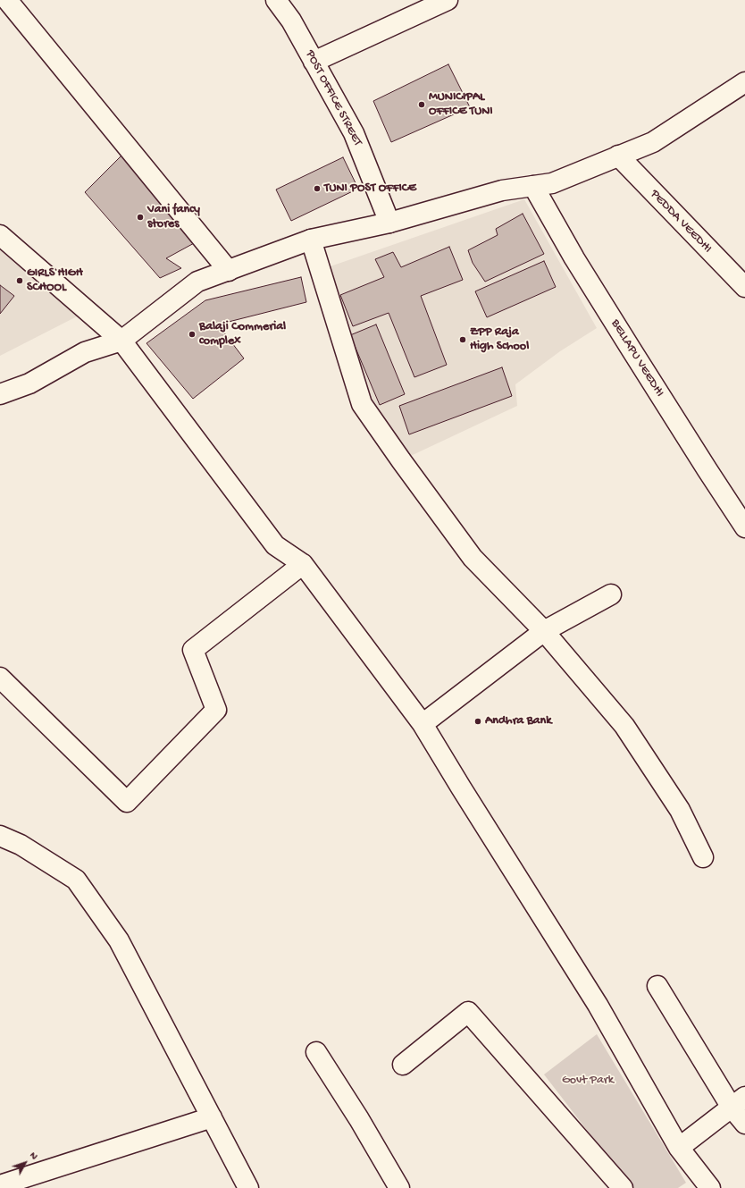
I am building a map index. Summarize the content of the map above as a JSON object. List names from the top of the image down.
{
  "streets": {
    "street": ["POST OFFICE STREET", "PEDDA VEEDHI", "BELLAPU VEEDHI"]
  },
  "parks": ["Govt Park"],
  "places": [
    "MUNICIPAL OFFICE TUNI",
    "TUNI POST OFFICE",
    "Vani fancy stores",
    "GIRLS HIGH SCHOOL",
    "Balaji Commerial complex",
    "ZPP Raja High School",
    "Andhra Bank"
  ],
  "north": "top right"
}
